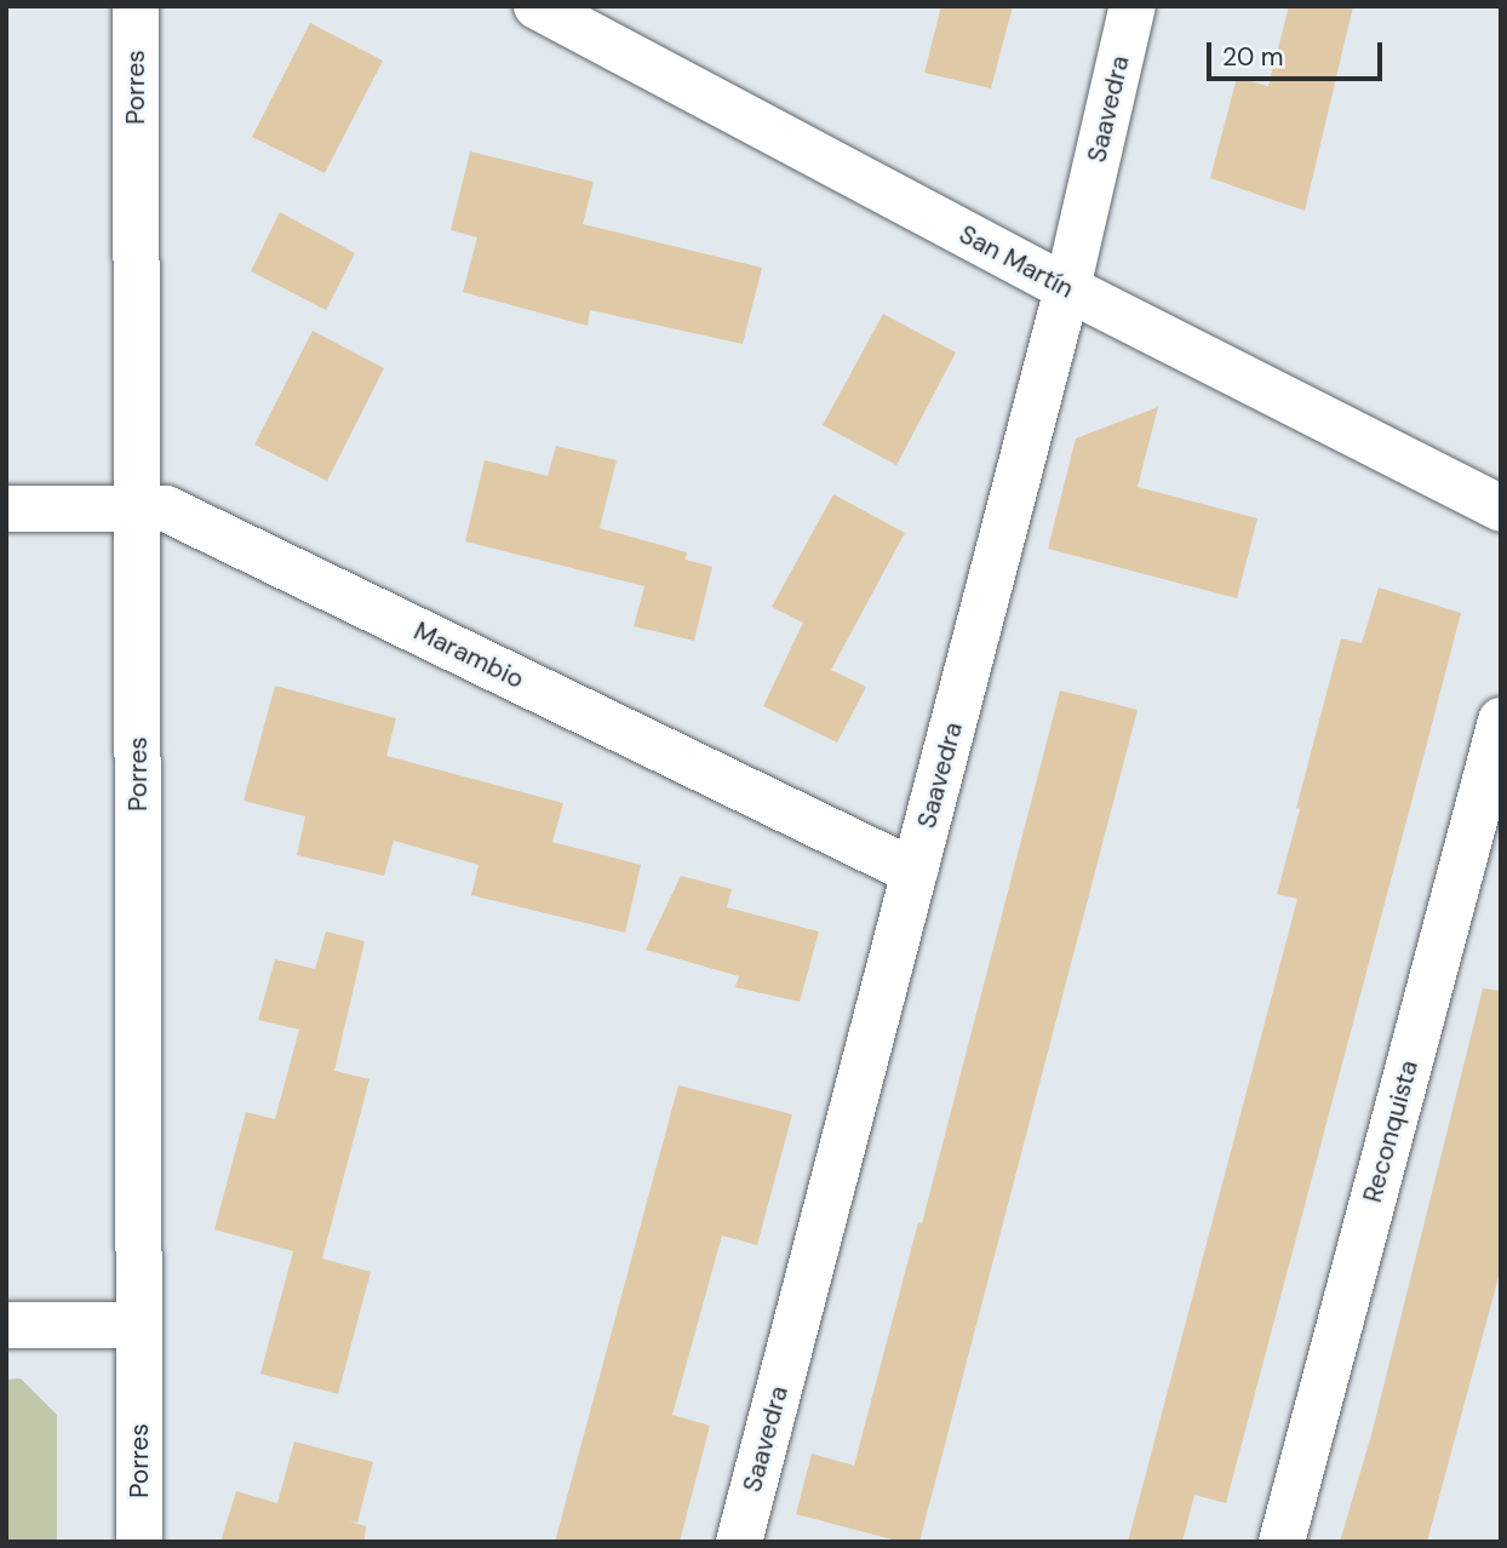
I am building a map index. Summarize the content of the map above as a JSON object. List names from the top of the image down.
{
  "streets": {
    "street": [
      "Porres",
      "Saavedra",
      "San Martín",
      "Marambio",
      "Reconquista"
    ]
  },
  "crossings": [
    ["Porres", "Marambio"],
    ["Saavedra", "San Martín"],
    ["Saavedra", "Marambio"]
  ],
  "scale_bar": "20 m"
}
